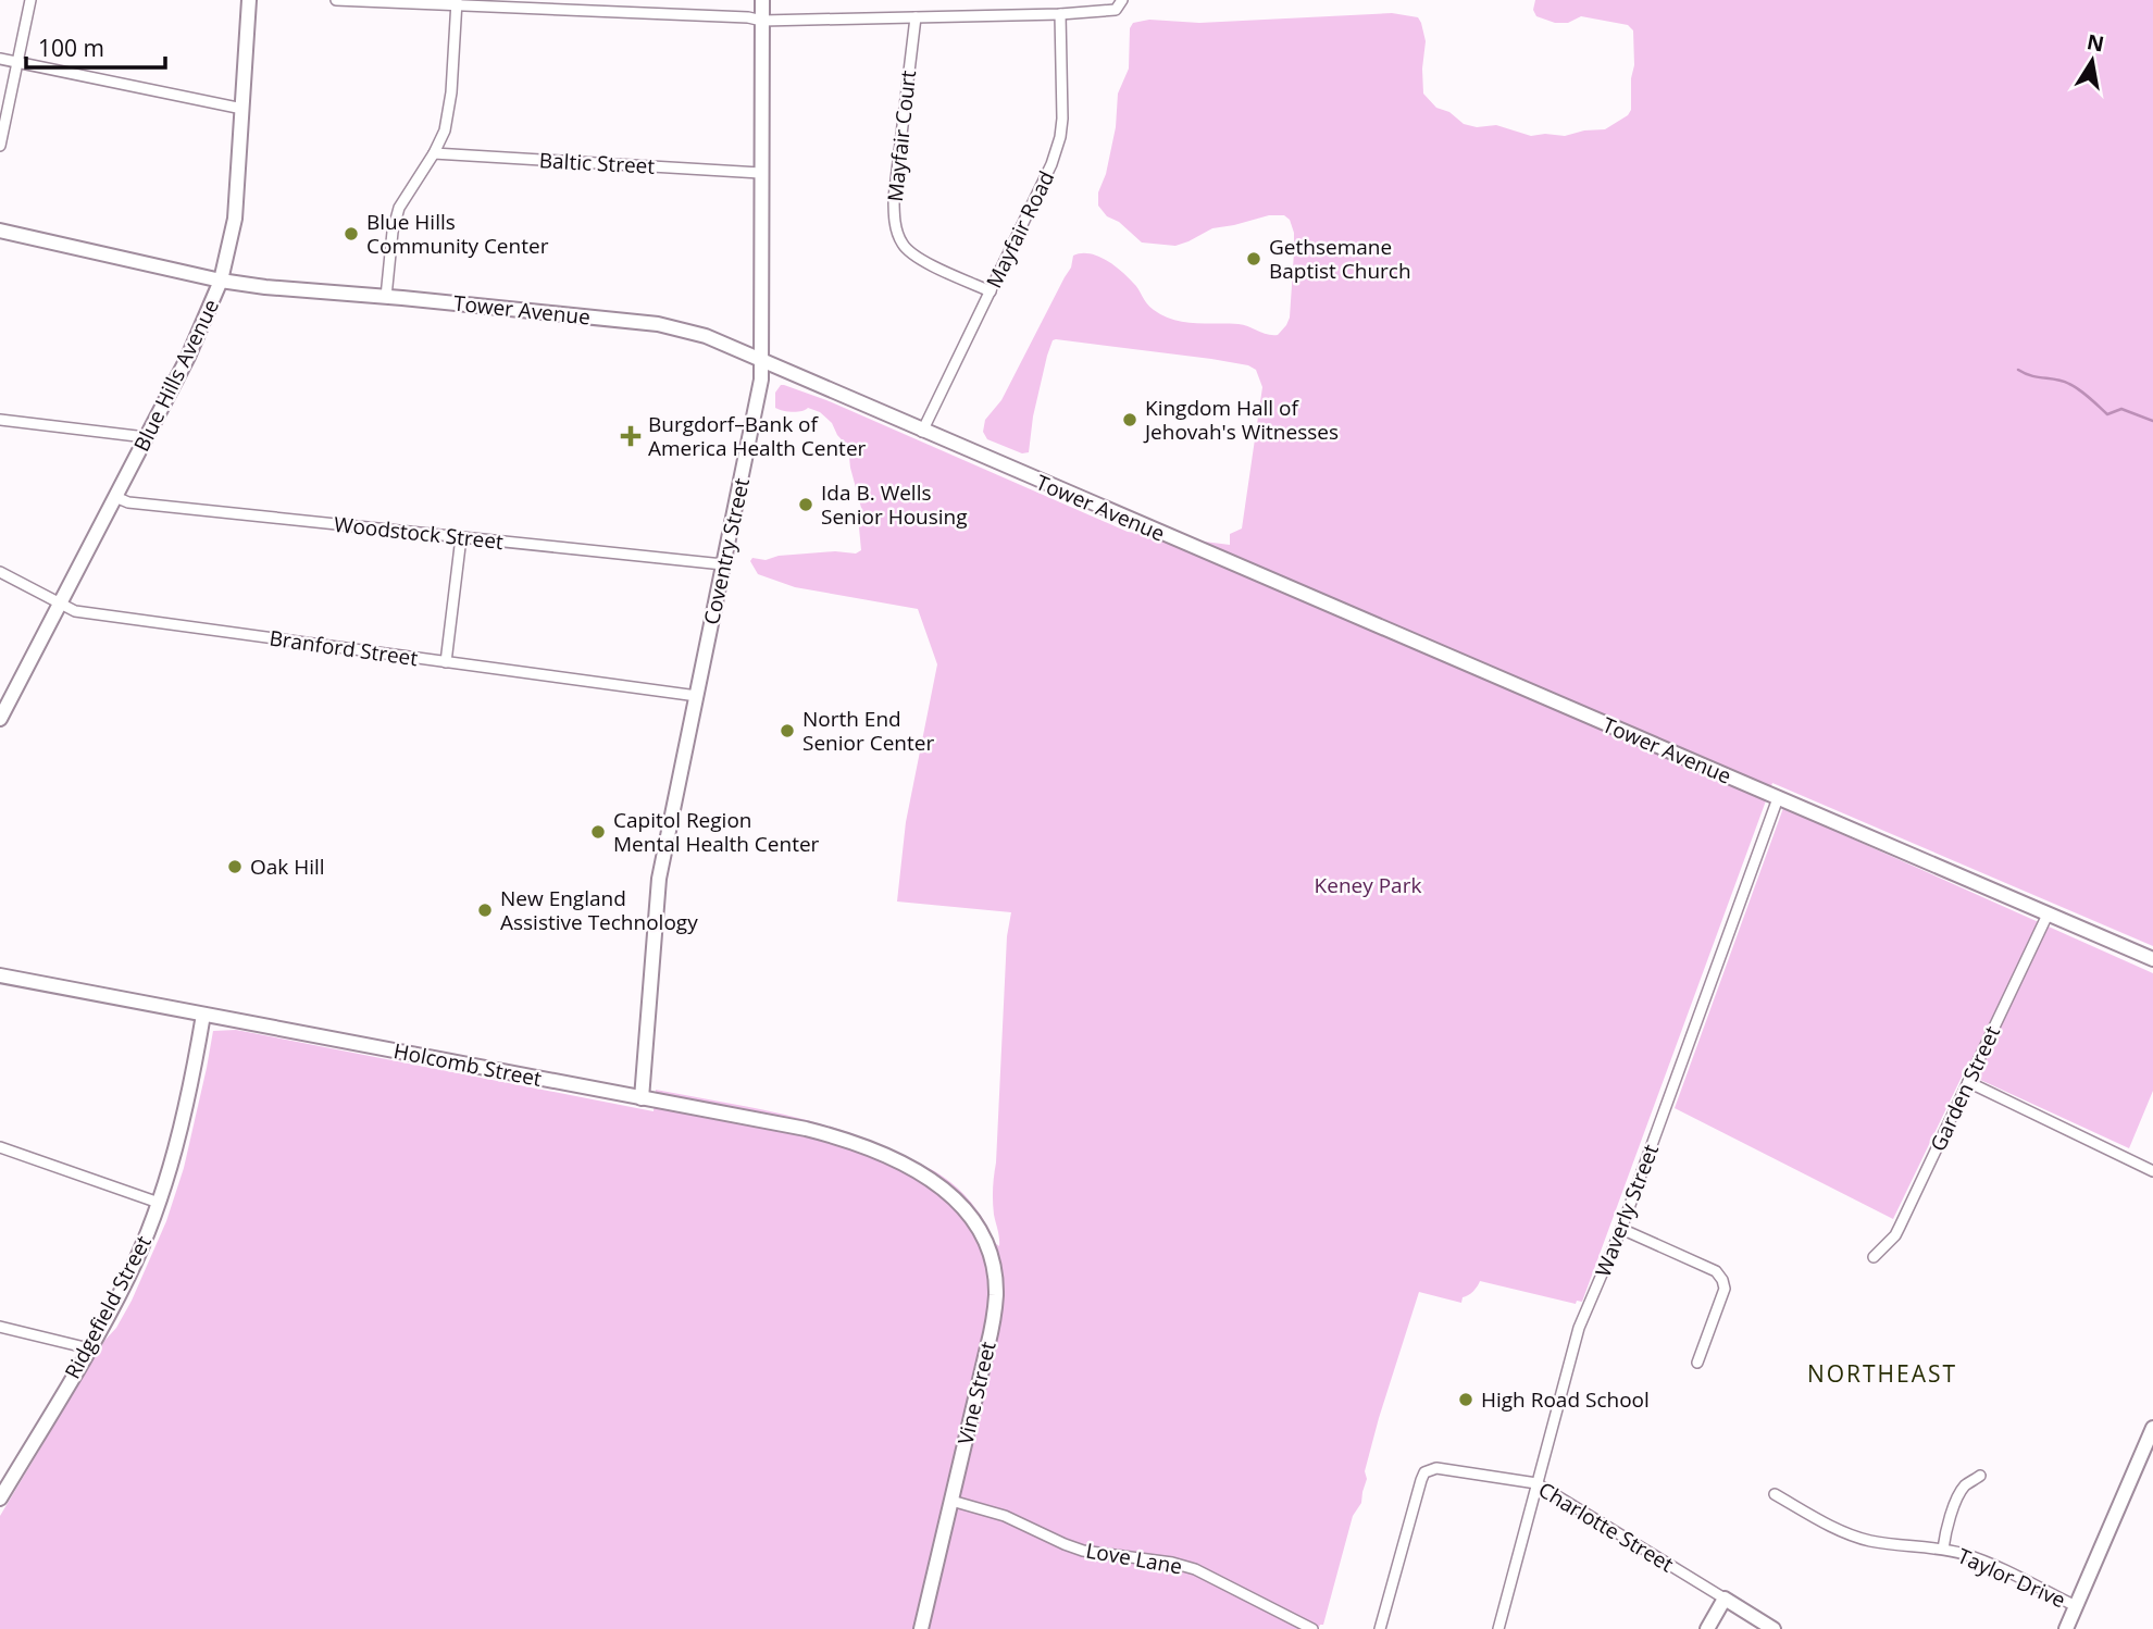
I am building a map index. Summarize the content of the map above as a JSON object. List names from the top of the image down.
{
  "streets": {
    "street": [
      "Mayfair Court",
      "Baltic Street",
      "Mayfair Road",
      "Tower Avenue",
      "Blue Hills Avenue",
      "Woodstock Street",
      "Coventry Street",
      "Branford Street",
      "Holcomb Street",
      "Garden Street",
      "Waverly Street",
      "Ridgefield Street",
      "Vine Street",
      "Charlotte Street",
      "Love Lane",
      "Taylor Drive"
    ]
  },
  "crossings": [
    ["Mayfair Court", "Mayfair Road"],
    ["Baltic Street", "Coventry Street"],
    ["Mayfair Road", "Tower Avenue"],
    ["Tower Avenue", "Blue Hills Avenue"],
    ["Tower Avenue", "Coventry Street"],
    ["Tower Avenue", "Garden Street"],
    ["Tower Avenue", "Waverly Street"],
    ["Blue Hills Avenue", "Woodstock Street"],
    ["Blue Hills Avenue", "Branford Street"],
    ["Woodstock Street", "Coventry Street"],
    ["Coventry Street", "Branford Street"],
    ["Coventry Street", "Holcomb Street"],
    ["Holcomb Street", "Ridgefield Street"],
    ["Holcomb Street", "Vine Street"],
    ["Waverly Street", "Charlotte Street"],
    ["Vine Street", "Love Lane"]
  ],
  "districts": ["NORTHEAST"],
  "parks": ["Keney Park"],
  "places": {
    "other": [
      "Blue Hills Community Center",
      "Gethsemane Baptist Church",
      "Kingdom Hall of Jehovah's Witnesses",
      "Ida B. Wells Senior Housing",
      "North End Senior Center",
      "Capitol Region Mental Health Center",
      "Oak Hill",
      "New England Assistive Technology",
      "High Road School"
    ],
    "health": ["Burgdorf–Bank of America Health Center"]
  },
  "scale_bar": "100 m",
  "north": "top"
}
